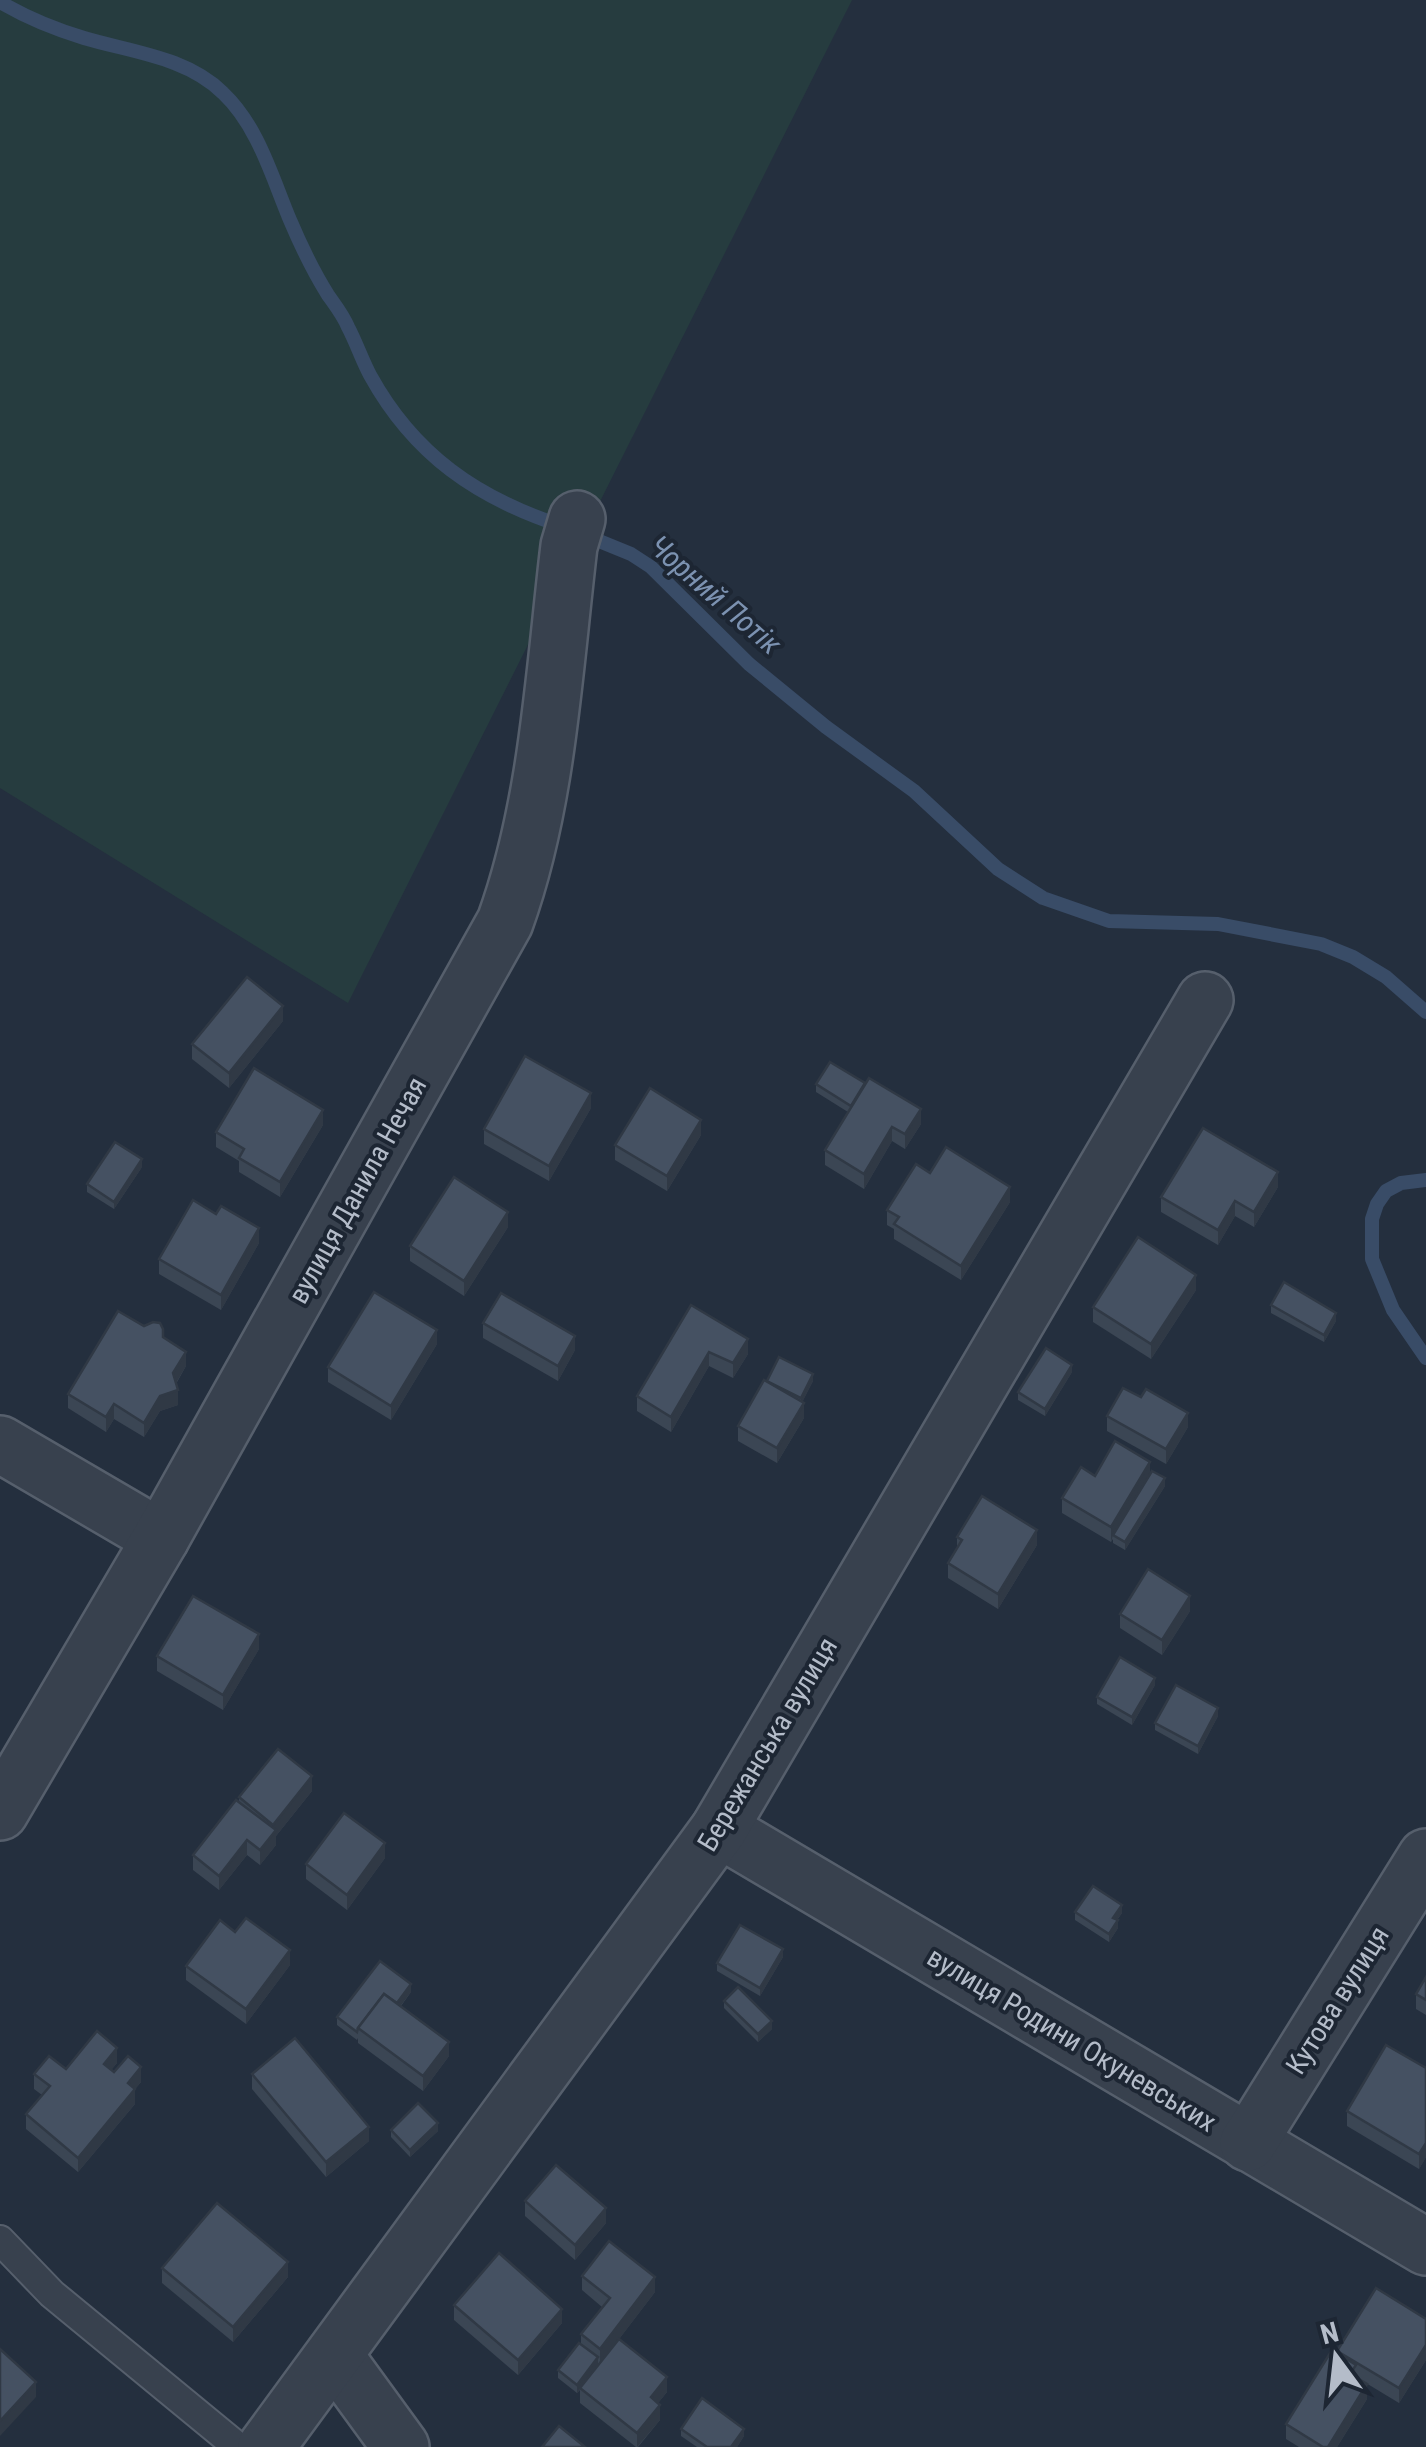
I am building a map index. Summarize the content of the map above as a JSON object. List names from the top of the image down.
{
  "streets": {
    "street": [
      "вулиця Данила Нечая",
      "Бережанська вулиця",
      "Кутова вулиця",
      "вулиця Родини Окуневських"
    ]
  },
  "crossings": [
    ["Бережанська вулиця", "вулиця Родини Окуневських"],
    ["Кутова вулиця", "вулиця Родини Окуневських"]
  ],
  "water": ["Чорний Потік"],
  "north": "top"
}
